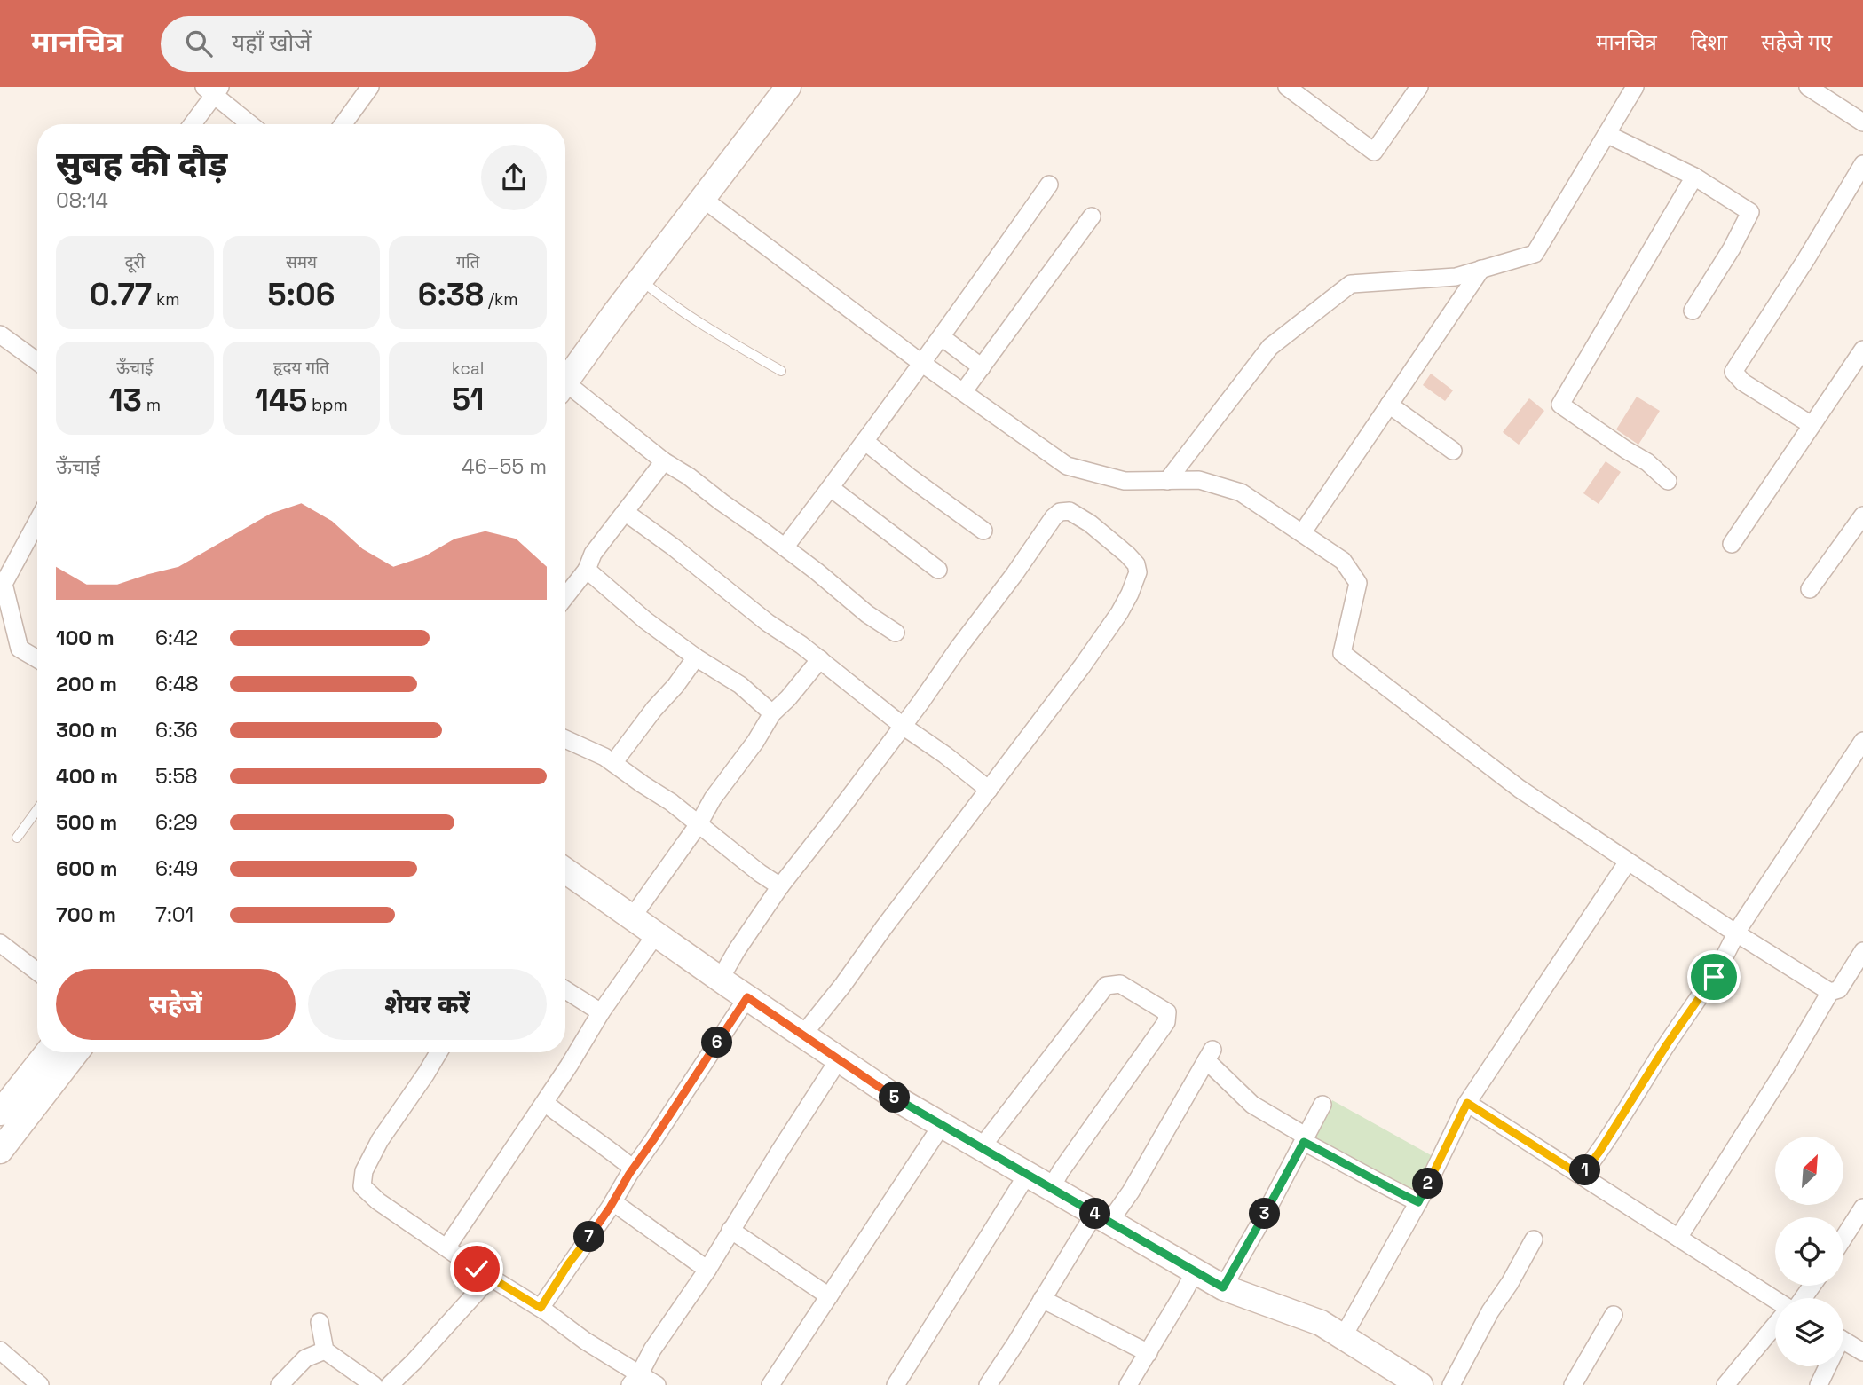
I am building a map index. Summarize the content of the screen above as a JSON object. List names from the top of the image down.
{
  "north": "top right",
  "page": {
    "header": "मानचित्र",
    "search": "यहाँ खोजें",
    "nav": ["मानचित्र", "दिशा", "सहेजे गए"],
    "heading": ["सुबह की दौड़", "08:14"],
    "stats": [
      ["दूरी", "0.77 km"],
      ["समय", "5:06"],
      ["गति", "6:38 /km"],
      ["ऊँचाई", "13 m"],
      ["हृदय गति", "145 bpm"],
      ["kcal", "51"]
    ],
    "chart": ["ऊँचाई", "46–55 m"],
    "list": [
      {
        "name": "100 m",
        "note": "6:42"
      },
      {
        "name": "200 m",
        "note": "6:48"
      },
      {
        "name": "300 m",
        "note": "6:36"
      },
      {
        "name": "400 m",
        "note": "5:58"
      },
      {
        "name": "500 m",
        "note": "6:29"
      },
      {
        "name": "600 m",
        "note": "6:49"
      },
      {
        "name": "700 m",
        "note": "7:01"
      }
    ],
    "buttons": ["सहेजें", "शेयर करें"],
    "pins": [
      "6",
      "5",
      "1",
      "2",
      "3",
      "4",
      "7"
    ]
  }
}
